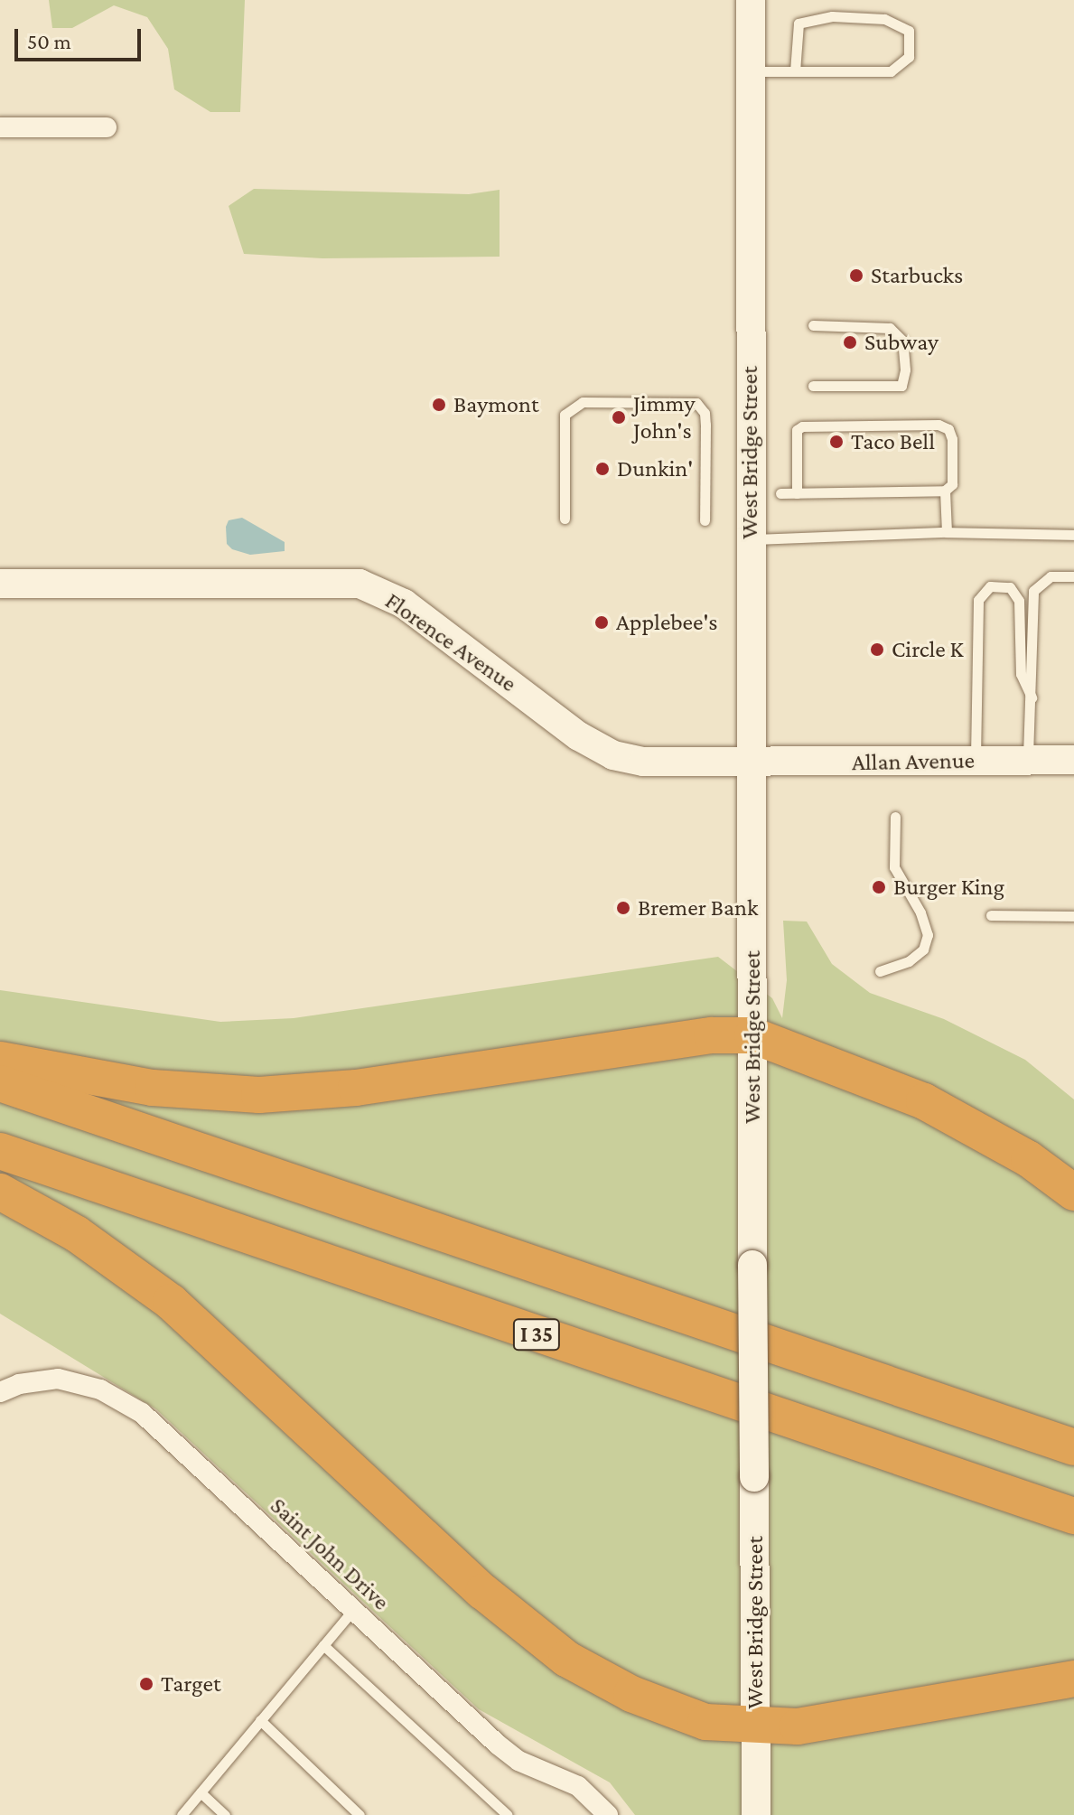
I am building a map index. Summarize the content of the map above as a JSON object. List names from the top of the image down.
{
  "streets": {
    "highway": ["I 35"],
    "main road": ["West Bridge Street", "Florence Avenue", "Allan Avenue"],
    "street": ["Saint John Drive"]
  },
  "crossings": [
    ["West Bridge Street", "Florence Avenue"],
    ["West Bridge Street", "Allan Avenue"],
    ["Florence Avenue", "Allan Avenue"]
  ],
  "places": [
    "Starbucks",
    "Subway",
    "Baymont",
    "Jimmy John's",
    "Taco Bell",
    "Dunkin'",
    "Applebee's",
    "Circle K",
    "Burger King",
    "Bremer Bank",
    "Target"
  ],
  "scale_bar": "50 m"
}
